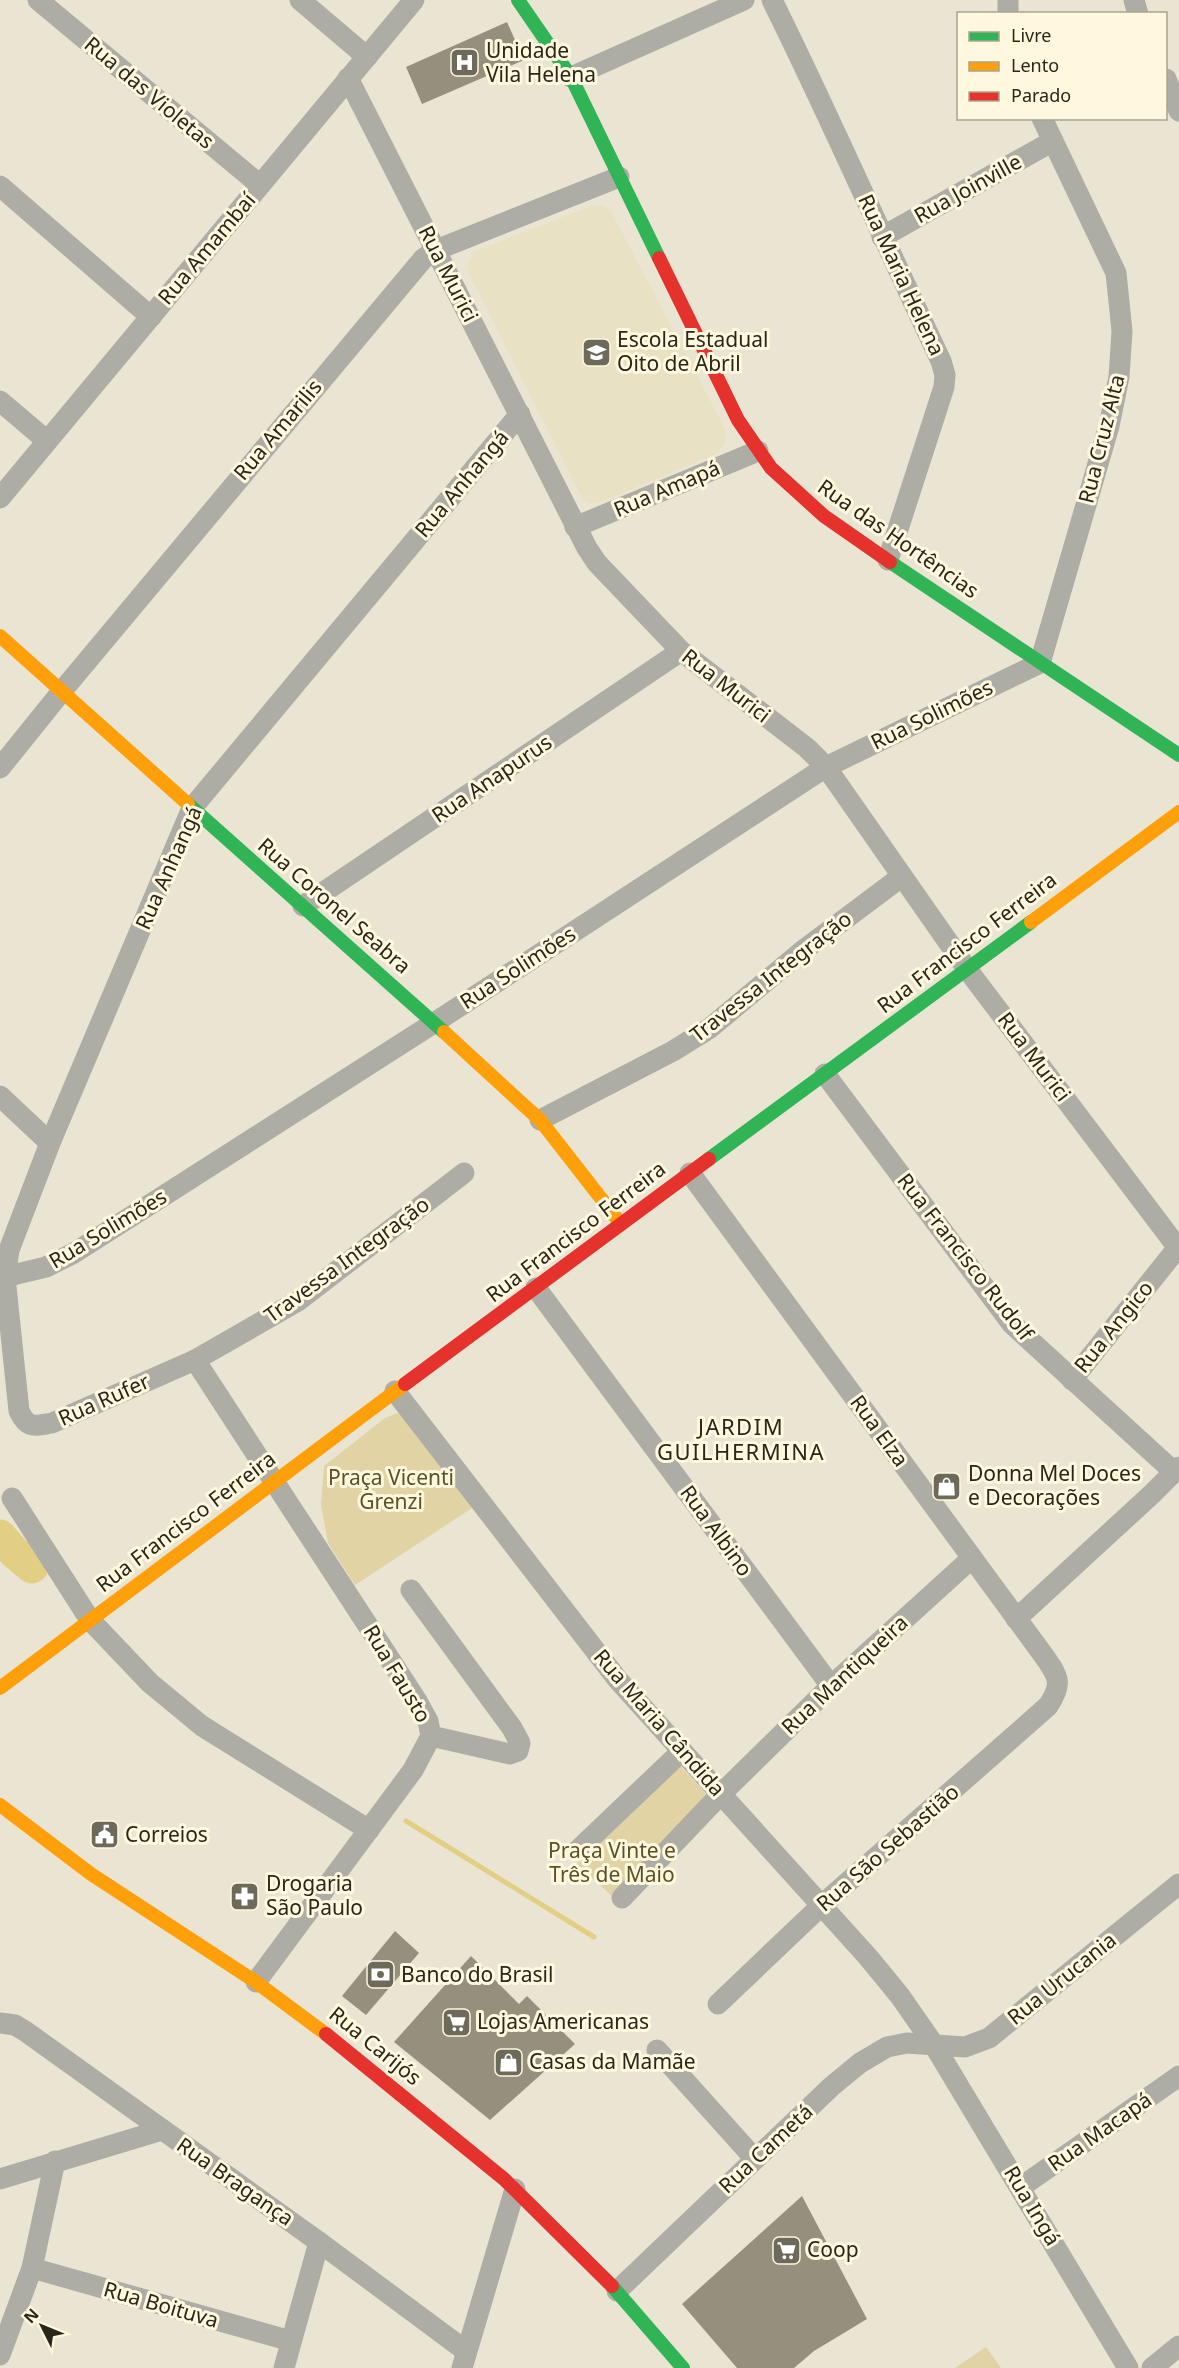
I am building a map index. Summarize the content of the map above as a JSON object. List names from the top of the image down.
{
  "streets": {
    "street": [
      "Rua das Violetas",
      "Rua Joinville",
      "Rua Amambaí",
      "Rua Murici",
      "Rua Maria Helena",
      "Rua Amarilis",
      "Rua Cruz Alta",
      "Rua Anhangá",
      "Rua Amapá",
      "Rua das Hortências",
      "Rua Solimões",
      "Rua Anapurus",
      "Rua Coronel Seabra",
      "Rua Francisco Ferreira",
      "Travessa Integração",
      "Rua Francisco Rudolf",
      "Rua Angico",
      "Rua Rufer",
      "Rua Elza",
      "Rua Albino",
      "Rua Fausto",
      "Rua Mantiqueira",
      "Rua Maria Cândida",
      "Rua São Sebastião",
      "Rua Urucania",
      "Rua Carijós",
      "Rua Macapá",
      "Rua Cametá",
      "Rua Bragança",
      "Rua Ingá",
      "Rua Boituva"
    ]
  },
  "crossings": [
    ["Rua das Violetas", "Rua Amambaí"],
    ["Rua Joinville", "Rua Maria Helena"],
    ["Rua Joinville", "Rua Cruz Alta"],
    ["Rua Amambaí", "Rua Murici"],
    ["Rua Murici", "Rua Amarilis"],
    ["Rua Murici", "Rua Anhangá"],
    ["Rua Murici", "Rua Amapá"],
    ["Rua Murici", "Rua Solimões"],
    ["Rua Murici", "Rua Anapurus"],
    ["Rua Murici", "Rua Francisco Ferreira"],
    ["Rua Murici", "Travessa Integração"],
    ["Rua Murici", "Rua Angico"],
    ["Rua Maria Helena", "Rua das Hortências"],
    ["Rua Amarilis", "Rua das Hortências"],
    ["Rua Amarilis", "Rua Coronel Seabra"],
    ["Rua Cruz Alta", "Rua das Hortências"],
    ["Rua Cruz Alta", "Rua Solimões"],
    ["Rua Anhangá", "Rua Solimões"],
    ["Rua Anhangá", "Rua Coronel Seabra"],
    ["Rua Anhangá", "Rua Rufer"],
    ["Rua Amapá", "Rua das Hortências"],
    ["Rua das Hortências", "Rua Solimões"],
    ["Rua Solimões", "Rua Coronel Seabra"],
    ["Rua Anapurus", "Rua Coronel Seabra"],
    ["Rua Coronel Seabra", "Rua Francisco Ferreira"],
    ["Rua Coronel Seabra", "Travessa Integração"],
    ["Rua Francisco Ferreira", "Rua Francisco Rudolf"],
    ["Rua Francisco Ferreira", "Rua Elza"],
    ["Rua Francisco Ferreira", "Rua Albino"],
    ["Rua Francisco Ferreira", "Rua Fausto"],
    ["Rua Francisco Ferreira", "Rua Maria Cândida"],
    ["Travessa Integração", "Rua Rufer"],
    ["Travessa Integração", "Rua Fausto"],
    ["Rua Francisco Rudolf", "Rua Angico"],
    ["Rua Rufer", "Rua Fausto"],
    ["Rua Elza", "Rua Mantiqueira"],
    ["Rua Elza", "Rua São Sebastião"],
    ["Rua Albino", "Rua Mantiqueira"],
    ["Rua Fausto", "Rua Carijós"],
    ["Rua Mantiqueira", "Rua Maria Cândida"],
    ["Rua Maria Cândida", "Rua São Sebastião"],
    ["Rua Maria Cândida", "Rua Urucania"],
    ["Rua Maria Cândida", "Rua Cametá"],
    ["Rua Maria Cândida", "Rua Ingá"],
    ["Rua Urucania", "Rua Cametá"],
    ["Rua Urucania", "Rua Ingá"],
    ["Rua Carijós", "Rua Cametá"],
    ["Rua Macapá", "Rua Ingá"],
    ["Rua Cametá", "Rua Ingá"]
  ],
  "districts": ["JARDIM GUILHERMINA"],
  "parks": ["Praça Vicenti Grenzi", "Praça Vinte e Três de Maio"],
  "places": {
    "hospital": ["Unidade Vila Helena"],
    "school or university": ["Escola Estadual Oito de Abril"],
    "shop": ["Donna Mel Doces e Decorações", "Casas da Mamãe"],
    "public building": ["Correios"],
    "pharmacy": ["Drogaria São Paulo"],
    "bank": ["Banco do Brasil"],
    "supermarket": ["Lojas Americanas", "Coop"]
  },
  "legend": ["Livre", "Lento", "Parado"],
  "north": "top left"
}
